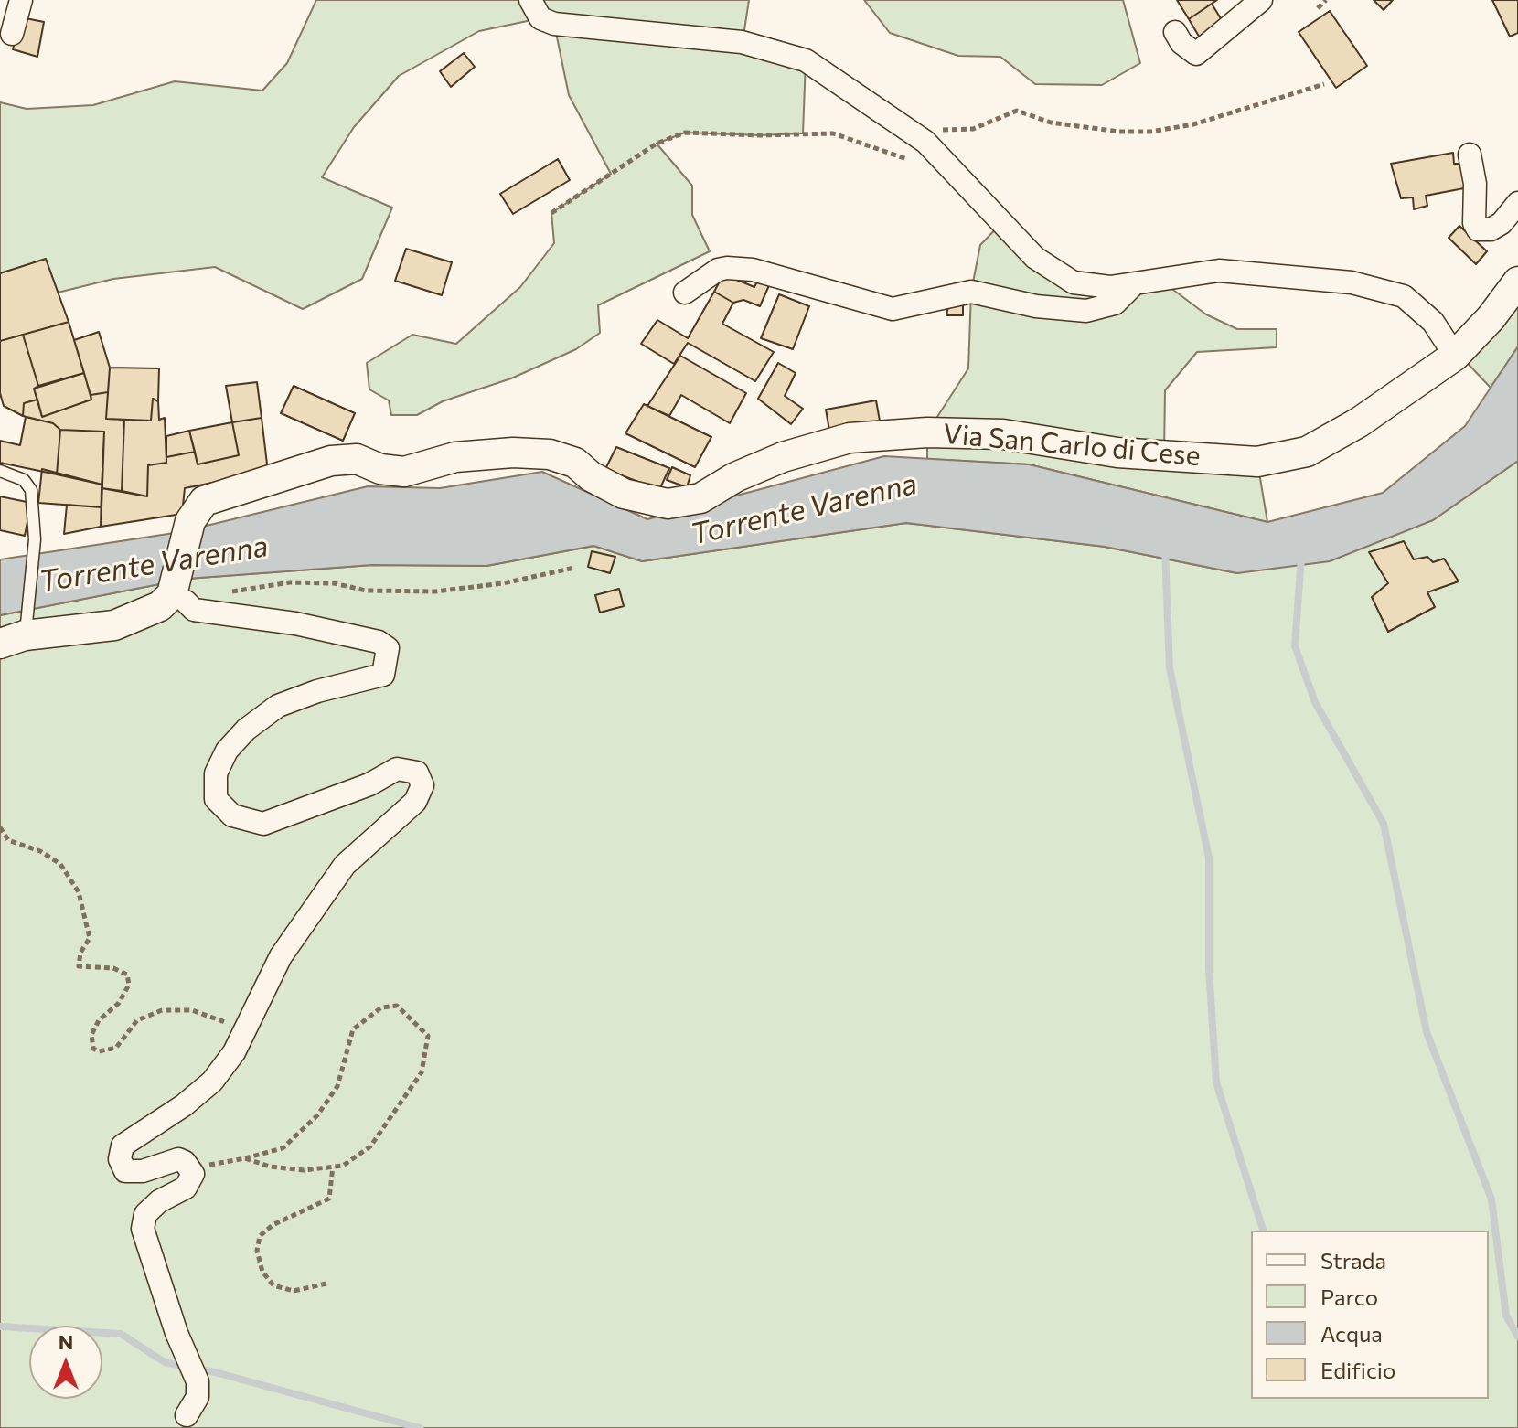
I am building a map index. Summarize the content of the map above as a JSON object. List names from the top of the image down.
{
  "streets": {
    "street": ["Via San Carlo di Cese"]
  },
  "water": ["Torrente Varenna"],
  "legend": [
    "Strada",
    "Parco",
    "Acqua",
    "Edificio"
  ],
  "north": "top"
}
